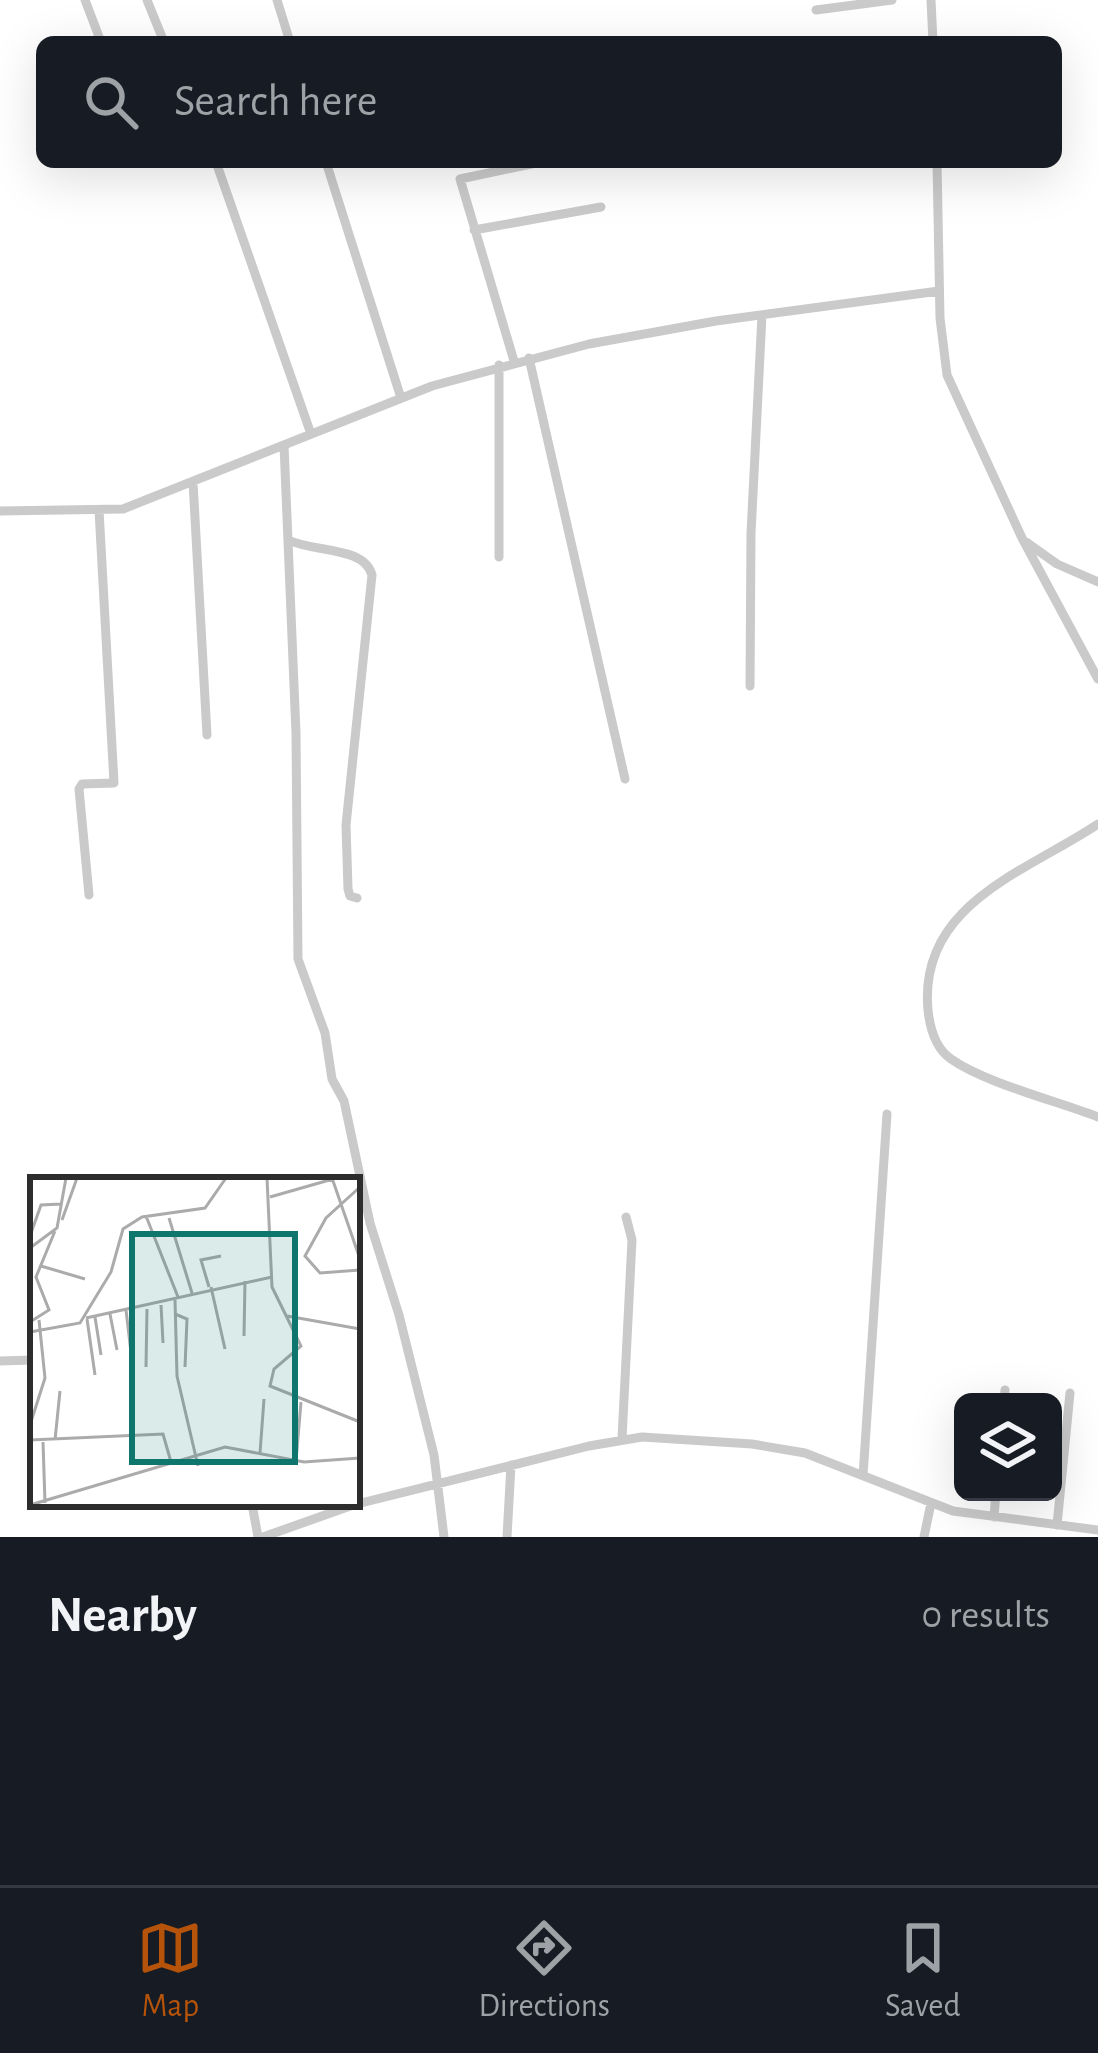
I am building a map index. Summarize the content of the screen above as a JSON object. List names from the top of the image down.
{
  "page": {
    "search": "Search here",
    "heading": ["Nearby", "0 results"],
    "nav": ["Map", "Directions", "Saved"]
  }
}
